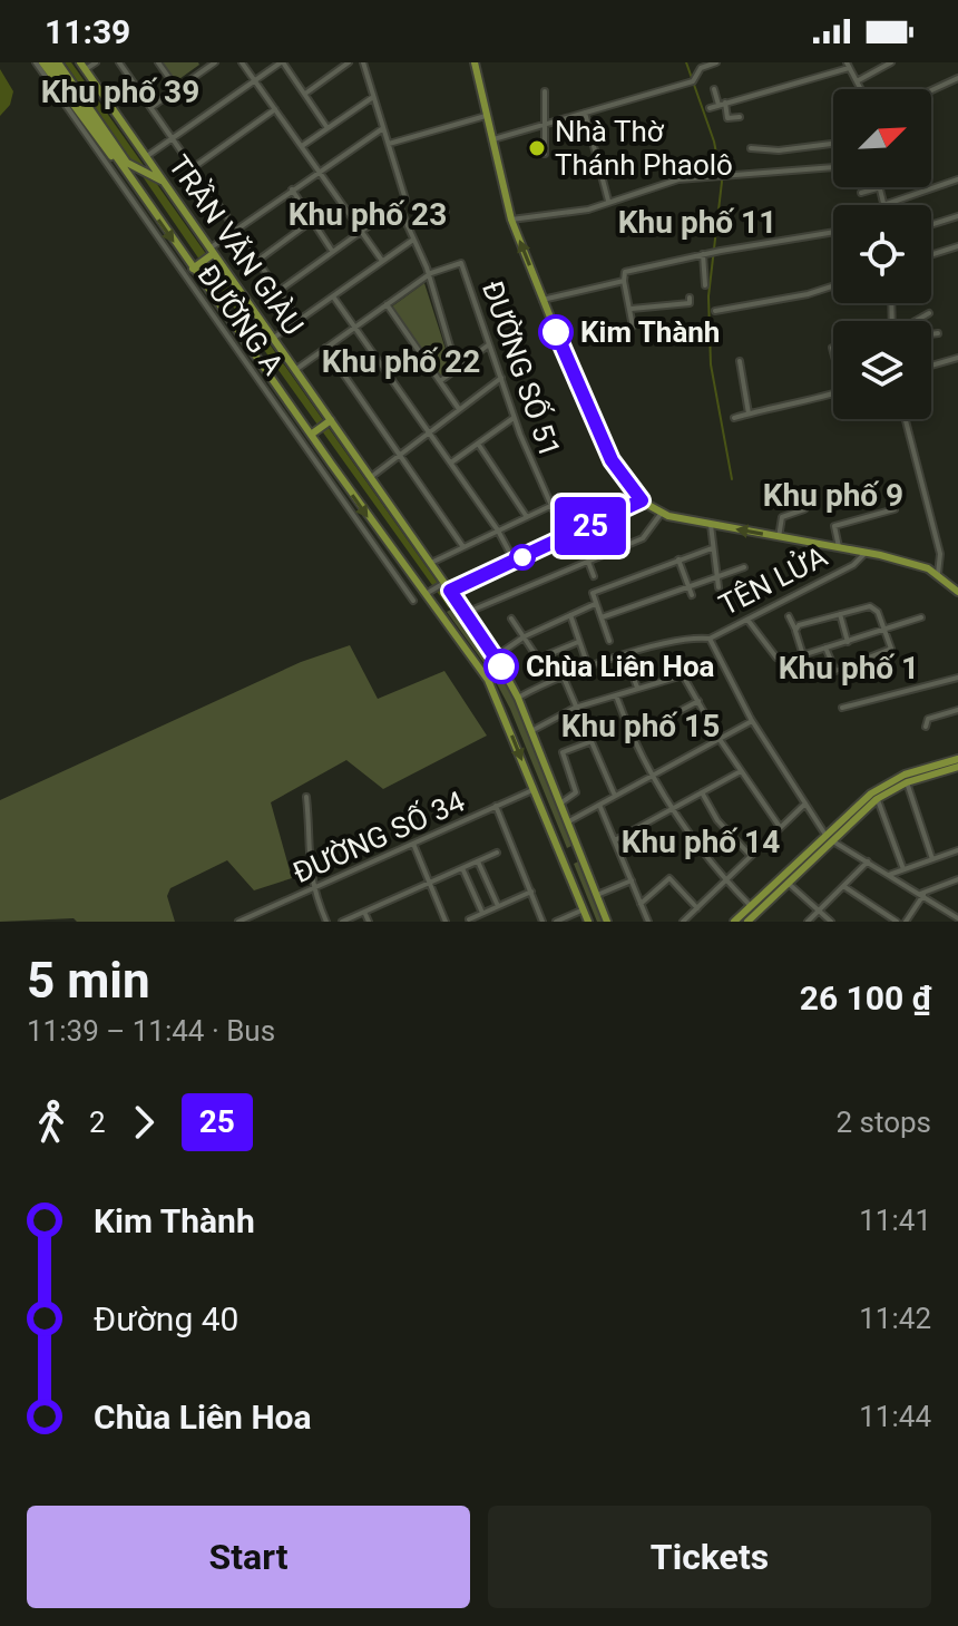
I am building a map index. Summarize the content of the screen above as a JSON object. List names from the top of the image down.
{
  "streets": {
    "main road": ["TRẦN VĂN GIÀU"],
    "street": [
      "ĐƯỜNG A",
      "ĐƯỜNG SỐ 51",
      "TÊN LỬA",
      "ĐƯỜNG SỐ 34"
    ]
  },
  "crossings": [
    ["TRẦN VĂN GIÀU", "ĐƯỜNG A"],
    ["TRẦN VĂN GIÀU", "ĐƯỜNG SỐ 34"]
  ],
  "districts": [
    "Khu phố 39",
    "Khu phố 23",
    "Khu phố 11",
    "Khu phố 22",
    "Khu phố 9",
    "Khu phố 1",
    "Khu phố 15",
    "Khu phố 14"
  ],
  "places": ["Nhà Thờ Thánh Phaolô", "Kim Thành", "Chùa Liên Hoa"],
  "lines": ["bus line 25"],
  "north": "top right",
  "page": {
    "status": "11:39",
    "on_map": "25",
    "heading": ["5 min", "11:39 – 11:44 · Bus", "26 100 ₫"],
    "legs": ["2", "25", "2 stops"],
    "list": [
      {
        "name": "Kim Thành",
        "value": "11:41"
      },
      {
        "name": "Đường 40",
        "value": "11:42"
      },
      {
        "name": "Chùa Liên Hoa",
        "value": "11:44"
      }
    ],
    "buttons": ["Start", "Tickets"]
  }
}
